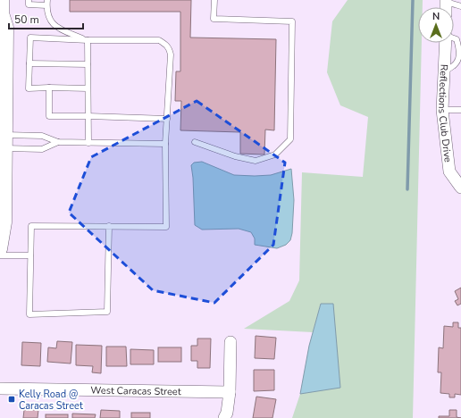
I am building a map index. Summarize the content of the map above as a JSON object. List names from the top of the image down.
{
  "streets": {
    "street": ["Reflections Club Drive", "West Caracas Street"]
  },
  "places": {
    "transit": ["Kelly Road @ Caracas Street"]
  },
  "scale_bar": "50 m",
  "north": "top"
}
